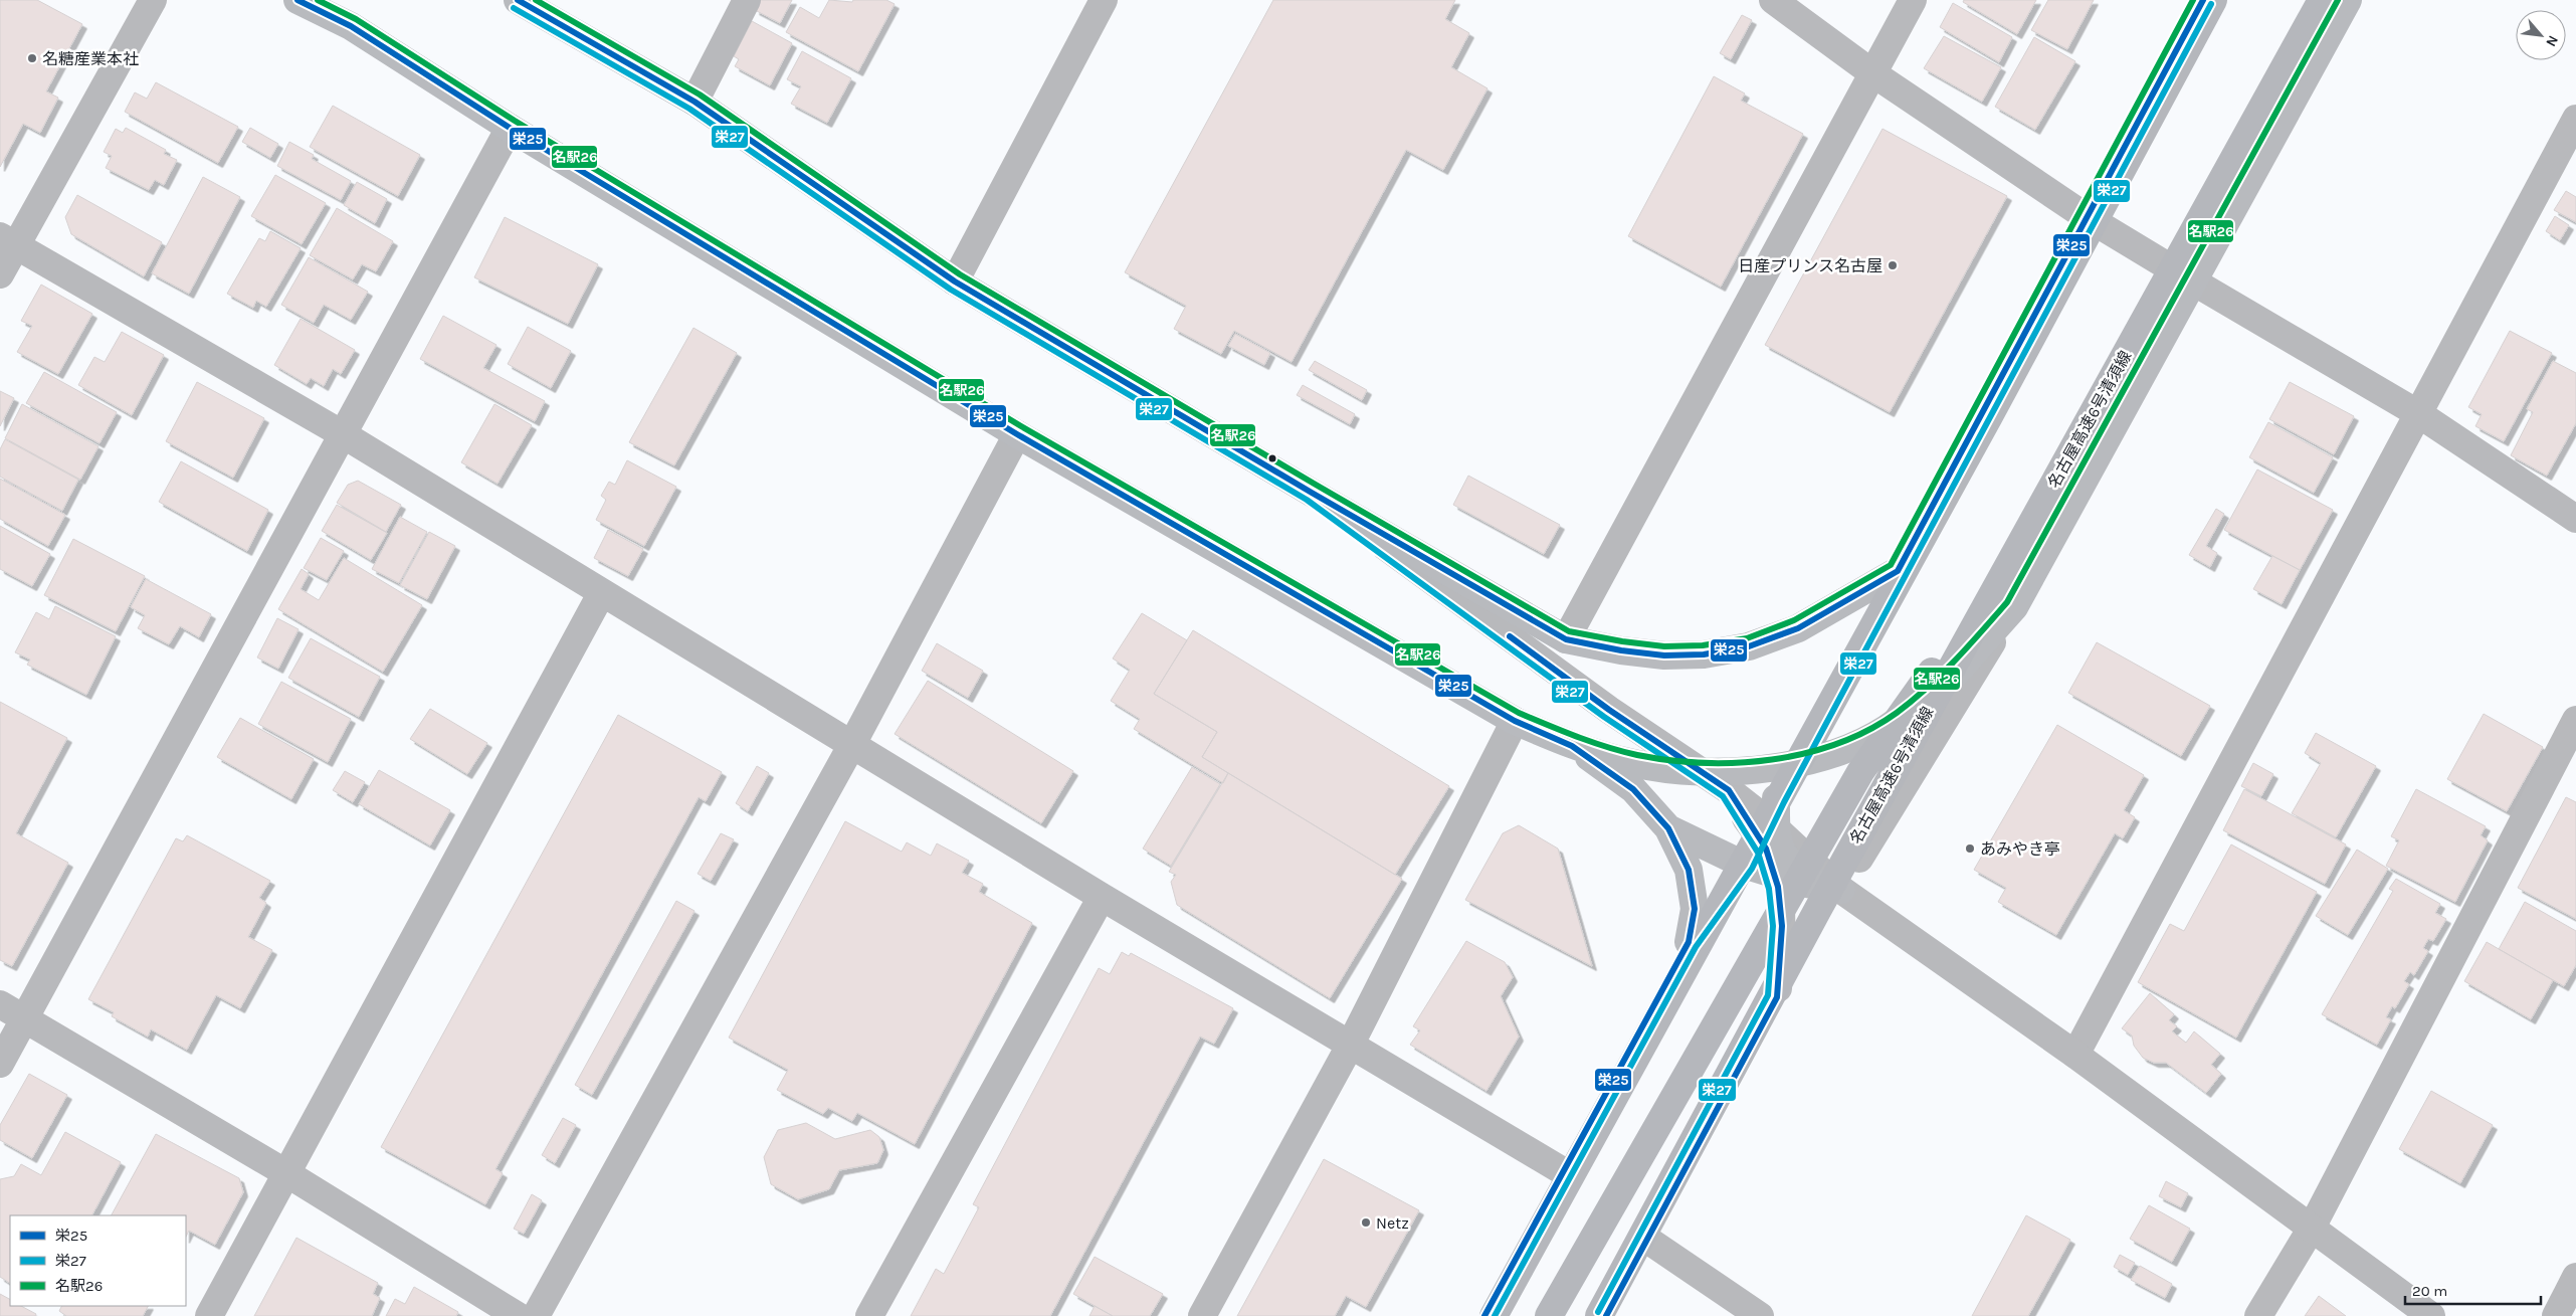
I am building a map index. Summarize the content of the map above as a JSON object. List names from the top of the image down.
{
  "streets": {
    "highway": ["名古屋高速6号清須線"]
  },
  "places": [
    "名糖産業本社",
    "日産プリンス名古屋",
    "あみやき亭",
    "Netz"
  ],
  "lines": ["transit line 栄25", "transit line 名駅26", "transit line 栄27"],
  "legend": ["栄25", "栄27", "名駅26"],
  "scale_bar": "20 m",
  "north": "bottom right"
}
